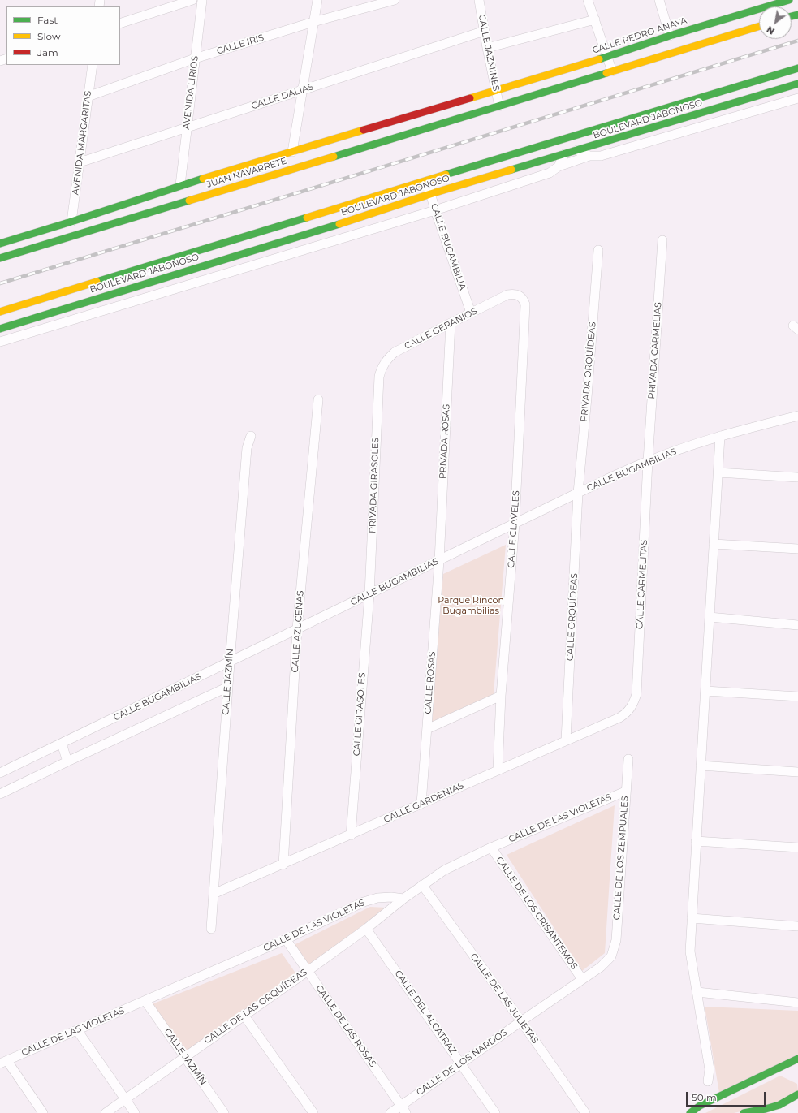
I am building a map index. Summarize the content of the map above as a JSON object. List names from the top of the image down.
{
  "streets": {
    "main road": ["CALLE PEDRO ANAYA", "BOULEVARD JABONOSO", "JUAN NAVARRETE"],
    "street": [
      "CALLE IRIS",
      "CALLE JAZMINES",
      "AVENIDA LIRIOS",
      "CALLE DALIAS",
      "AVENIDA MARGARITAS",
      "CALLE BUGAMBILIA",
      "CALLE GERANIOS",
      "PRIVADA CARMELIAS",
      "PRIVADA ORQUÍDEAS",
      "PRIVADA ROSAS",
      "CALLE BUGAMBILIAS",
      "PRIVADA GIRASOLES",
      "CALLE CLAVELES",
      "CALLE CARMELITAS",
      "CALLE ORQUÍDEAS",
      "CALLE AZUCENAS",
      "CALLE JAZMÍN",
      "CALLE ROSAS",
      "CALLE GIRASOLES",
      "CALLE GARDENIAS",
      "CALLE DE LAS VIOLETAS",
      "CALLE DE LOS ZEMPUALES",
      "CALLE DE LOS CRISANTEMOS",
      "CALLE DE LAS JULIETAS",
      "CALLE DE LAS ORQUÍDEAS",
      "CALLE DEL ALCATRAZ",
      "CALLE DE LAS ROSAS",
      "CALLE DE LOS NARDOS"
    ]
  },
  "crossings": [
    ["CALLE PEDRO ANAYA", "CALLE JAZMINES"],
    ["CALLE PEDRO ANAYA", "JUAN NAVARRETE"],
    ["CALLE IRIS", "AVENIDA LIRIOS"],
    ["CALLE IRIS", "AVENIDA MARGARITAS"],
    ["CALLE JAZMINES", "CALLE DALIAS"],
    ["CALLE JAZMINES", "JUAN NAVARRETE"],
    ["AVENIDA LIRIOS", "CALLE DALIAS"],
    ["AVENIDA LIRIOS", "JUAN NAVARRETE"],
    ["CALLE DALIAS", "AVENIDA MARGARITAS"],
    ["BOULEVARD JABONOSO", "CALLE BUGAMBILIA"],
    ["AVENIDA MARGARITAS", "JUAN NAVARRETE"],
    ["CALLE BUGAMBILIA", "CALLE GERANIOS"],
    ["CALLE GERANIOS", "PRIVADA ROSAS"],
    ["CALLE GERANIOS", "PRIVADA GIRASOLES"],
    ["CALLE GERANIOS", "CALLE CLAVELES"],
    ["PRIVADA CARMELIAS", "CALLE BUGAMBILIAS"],
    ["PRIVADA CARMELIAS", "CALLE CARMELITAS"],
    ["PRIVADA ORQUÍDEAS", "CALLE BUGAMBILIAS"],
    ["PRIVADA ORQUÍDEAS", "CALLE ORQUÍDEAS"],
    ["PRIVADA ROSAS", "CALLE BUGAMBILIAS"],
    ["PRIVADA ROSAS", "CALLE ROSAS"],
    ["CALLE BUGAMBILIAS", "PRIVADA GIRASOLES"],
    ["CALLE BUGAMBILIAS", "CALLE CLAVELES"],
    ["CALLE BUGAMBILIAS", "CALLE CARMELITAS"],
    ["CALLE BUGAMBILIAS", "CALLE ORQUÍDEAS"],
    ["CALLE BUGAMBILIAS", "CALLE AZUCENAS"],
    ["CALLE BUGAMBILIAS", "CALLE JAZMÍN"],
    ["CALLE BUGAMBILIAS", "CALLE ROSAS"],
    ["CALLE BUGAMBILIAS", "CALLE GIRASOLES"],
    ["PRIVADA GIRASOLES", "CALLE GIRASOLES"],
    ["CALLE CLAVELES", "CALLE GARDENIAS"],
    ["CALLE CARMELITAS", "CALLE GARDENIAS"],
    ["CALLE ORQUÍDEAS", "CALLE GARDENIAS"],
    ["CALLE AZUCENAS", "CALLE GARDENIAS"],
    ["CALLE JAZMÍN", "CALLE GARDENIAS"],
    ["CALLE JAZMÍN", "CALLE DE LAS VIOLETAS"],
    ["CALLE JAZMÍN", "CALLE DE LAS ORQUÍDEAS"],
    ["CALLE ROSAS", "CALLE GARDENIAS"],
    ["CALLE GIRASOLES", "CALLE GARDENIAS"],
    ["CALLE DE LAS VIOLETAS", "CALLE DE LOS ZEMPUALES"],
    ["CALLE DE LAS VIOLETAS", "CALLE DE LOS CRISANTEMOS"],
    ["CALLE DE LAS VIOLETAS", "CALLE DE LAS JULIETAS"],
    ["CALLE DE LAS VIOLETAS", "CALLE DE LAS ORQUÍDEAS"],
    ["CALLE DE LAS VIOLETAS", "CALLE DE LAS ROSAS"],
    ["CALLE DE LOS ZEMPUALES", "CALLE DE LOS NARDOS"],
    ["CALLE DE LOS CRISANTEMOS", "CALLE DE LOS NARDOS"],
    ["CALLE DE LAS JULIETAS", "CALLE DE LOS NARDOS"],
    ["CALLE DE LAS ORQUÍDEAS", "CALLE DEL ALCATRAZ"],
    ["CALLE DE LAS ORQUÍDEAS", "CALLE DE LAS ROSAS"],
    ["CALLE DEL ALCATRAZ", "CALLE DE LOS NARDOS"],
    ["CALLE DE LAS ROSAS", "CALLE DE LOS NARDOS"]
  ],
  "parks": ["Parque Rincon Bugambilias"],
  "legend": ["Fast", "Slow", "Jam"],
  "scale_bar": "50 m",
  "north": "bottom left"
}
